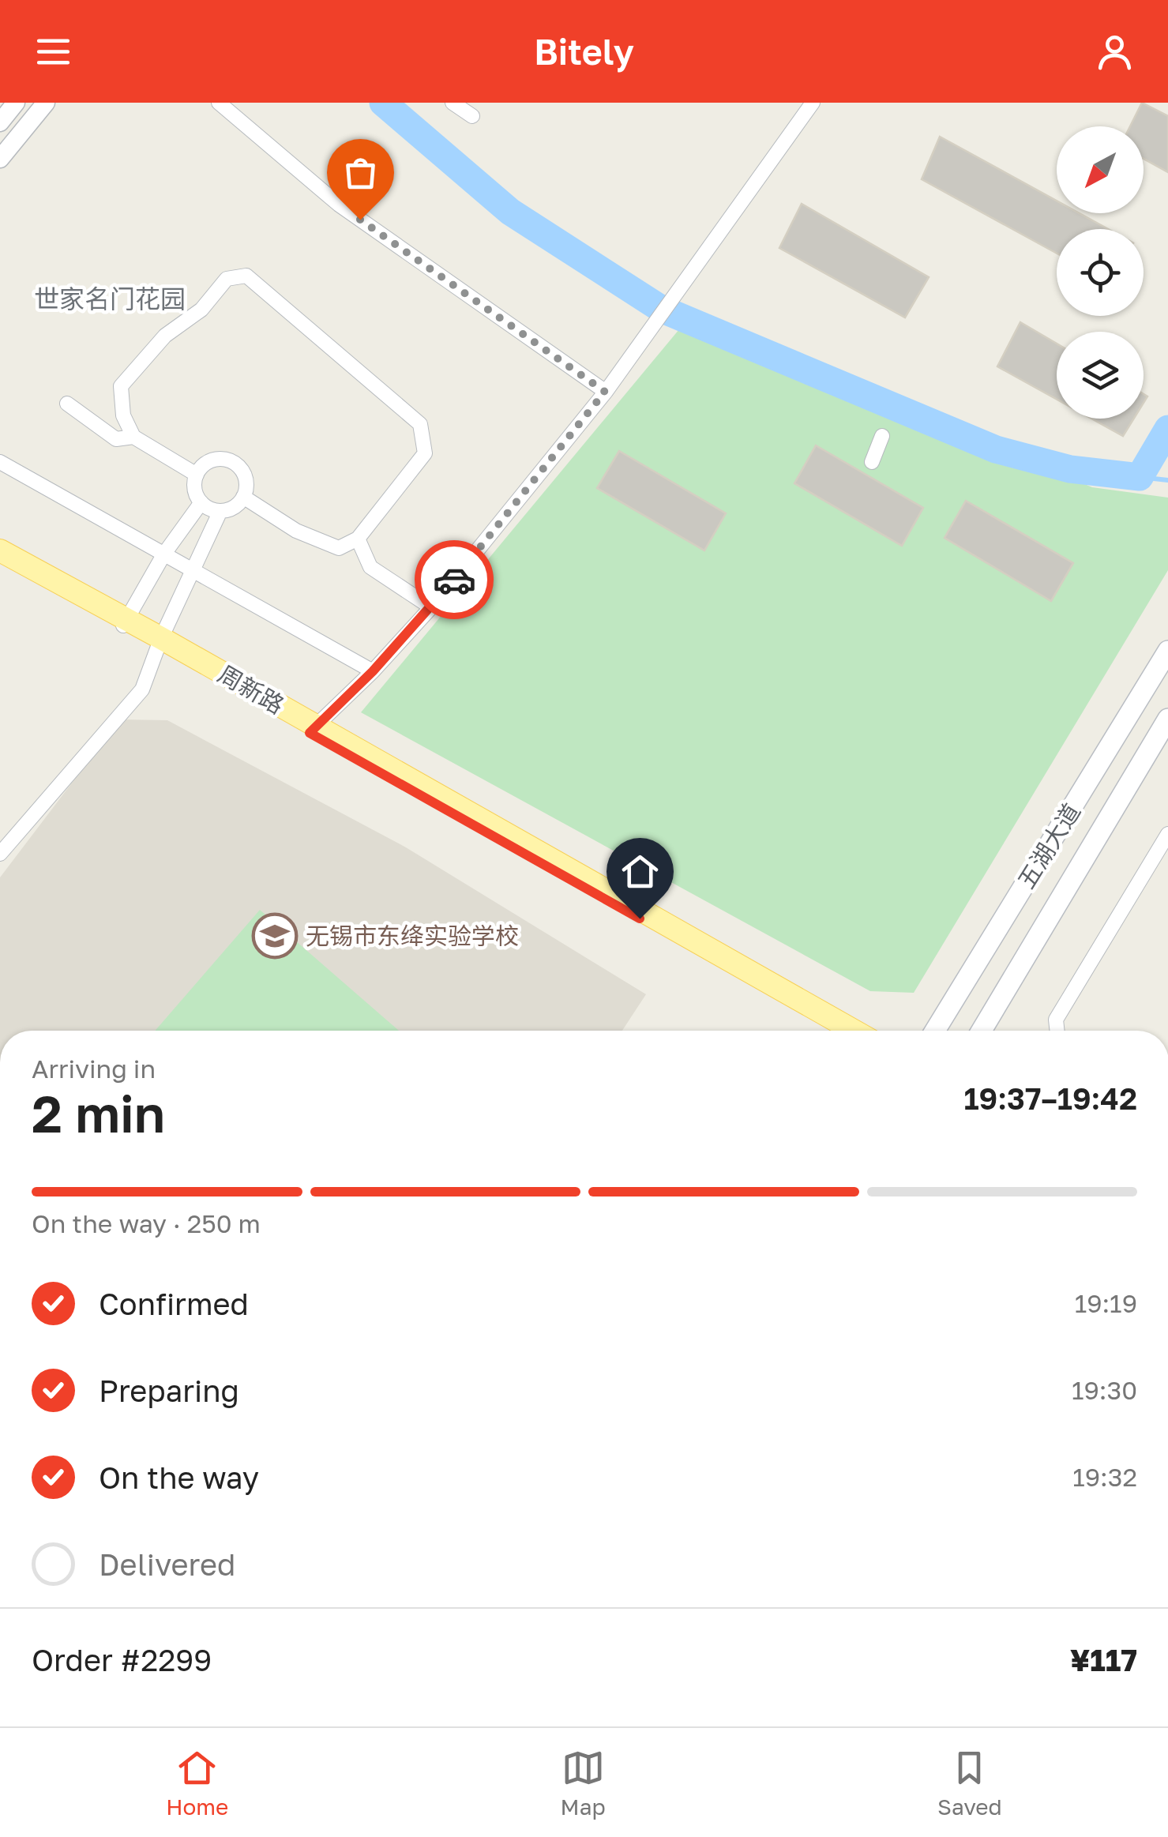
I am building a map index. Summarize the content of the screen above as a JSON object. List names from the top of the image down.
{
  "streets": {
    "main road": ["周新路", "五湖大道"]
  },
  "districts": ["世家名门花园"],
  "places": {
    "school or university": ["无锡市东绛实验学校"]
  },
  "north": "bottom left",
  "page": {
    "header": "Bitely",
    "heading": ["2 min", "Arriving in", "19:37–19:42"],
    "panel": ["Order #2299", "¥117"],
    "bar": "On the way · 250 m",
    "list": [
      ["Confirmed", "19:19"],
      ["Preparing", "19:30"],
      ["On the way", "19:32"],
      "Delivered"
    ],
    "tabs": ["Home", "Map", "Saved"]
  }
}
